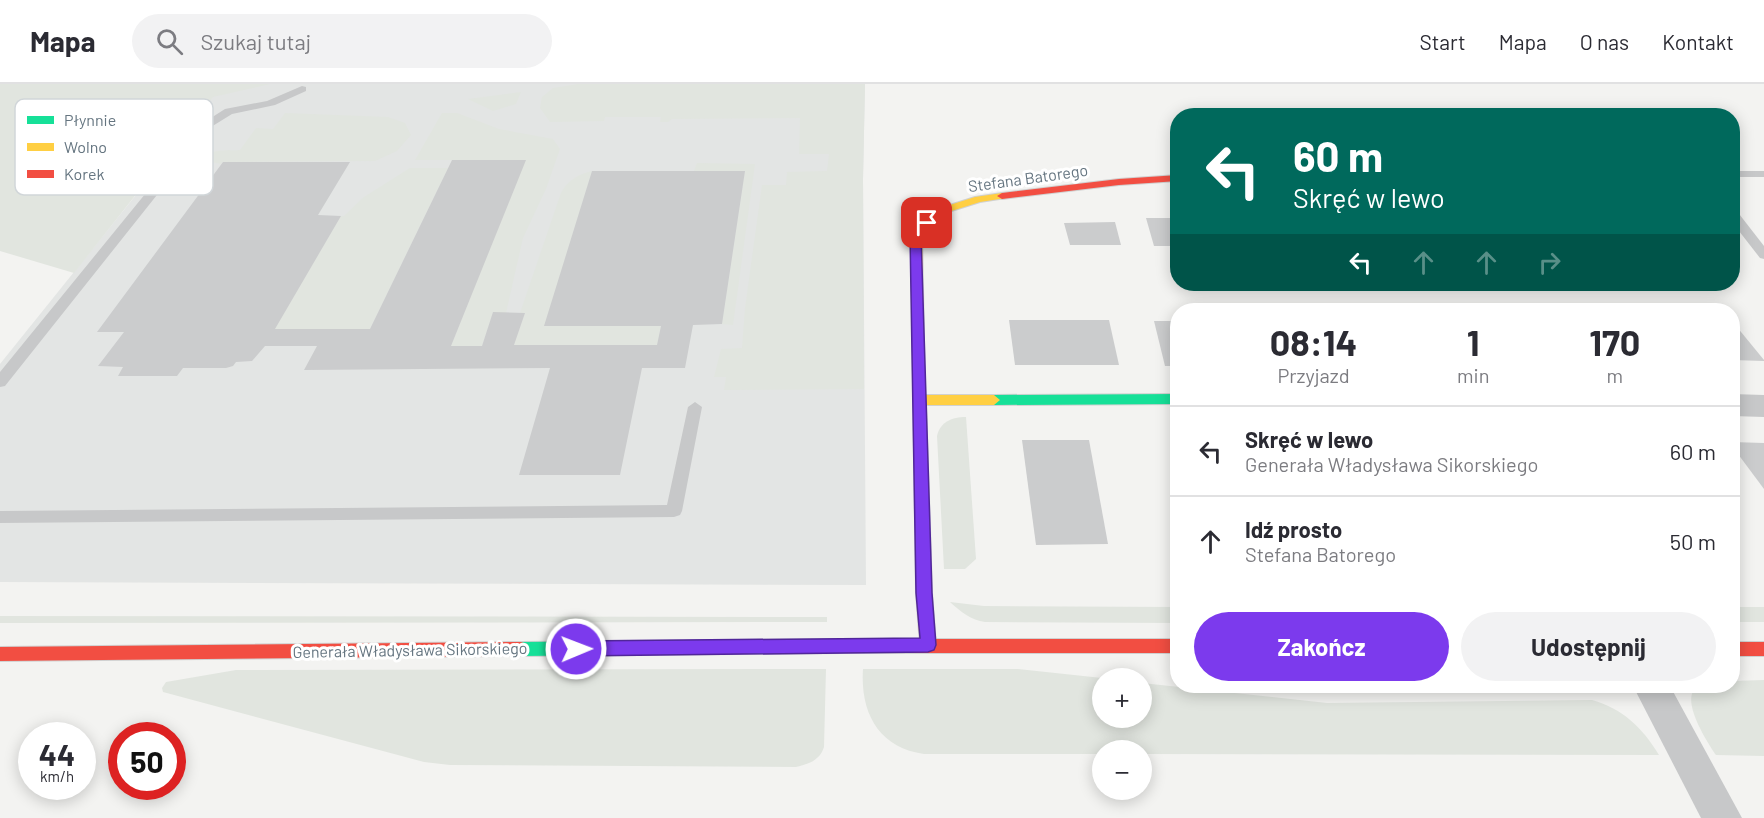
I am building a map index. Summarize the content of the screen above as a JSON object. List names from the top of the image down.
{
  "streets": {
    "street": ["Stefana Batorego", "Generała Władysława Sikorskiego"]
  },
  "legend": ["Płynnie", "Wolno", "Korek"],
  "page": {
    "header": "Mapa",
    "search": "Szukaj tutaj",
    "nav": [
      "Start",
      "Mapa",
      "O nas",
      "Kontakt"
    ],
    "turn": ["60 m", "Skręć w lewo"],
    "eta": [
      "08:14",
      "Przyjazd",
      "1",
      "min",
      "170",
      "m"
    ],
    "list": [
      {
        "name": "Skręć w lewo",
        "note": "Generała Władysława Sikorskiego",
        "value": "60 m"
      },
      {
        "name": "Idź prosto",
        "note": "Stefana Batorego",
        "value": "50 m"
      }
    ],
    "buttons": ["Zakończ", "Udostępnij"],
    "map_buttons": ["+", "−"],
    "speed": "44 km/h",
    "limit": "50"
  }
}
